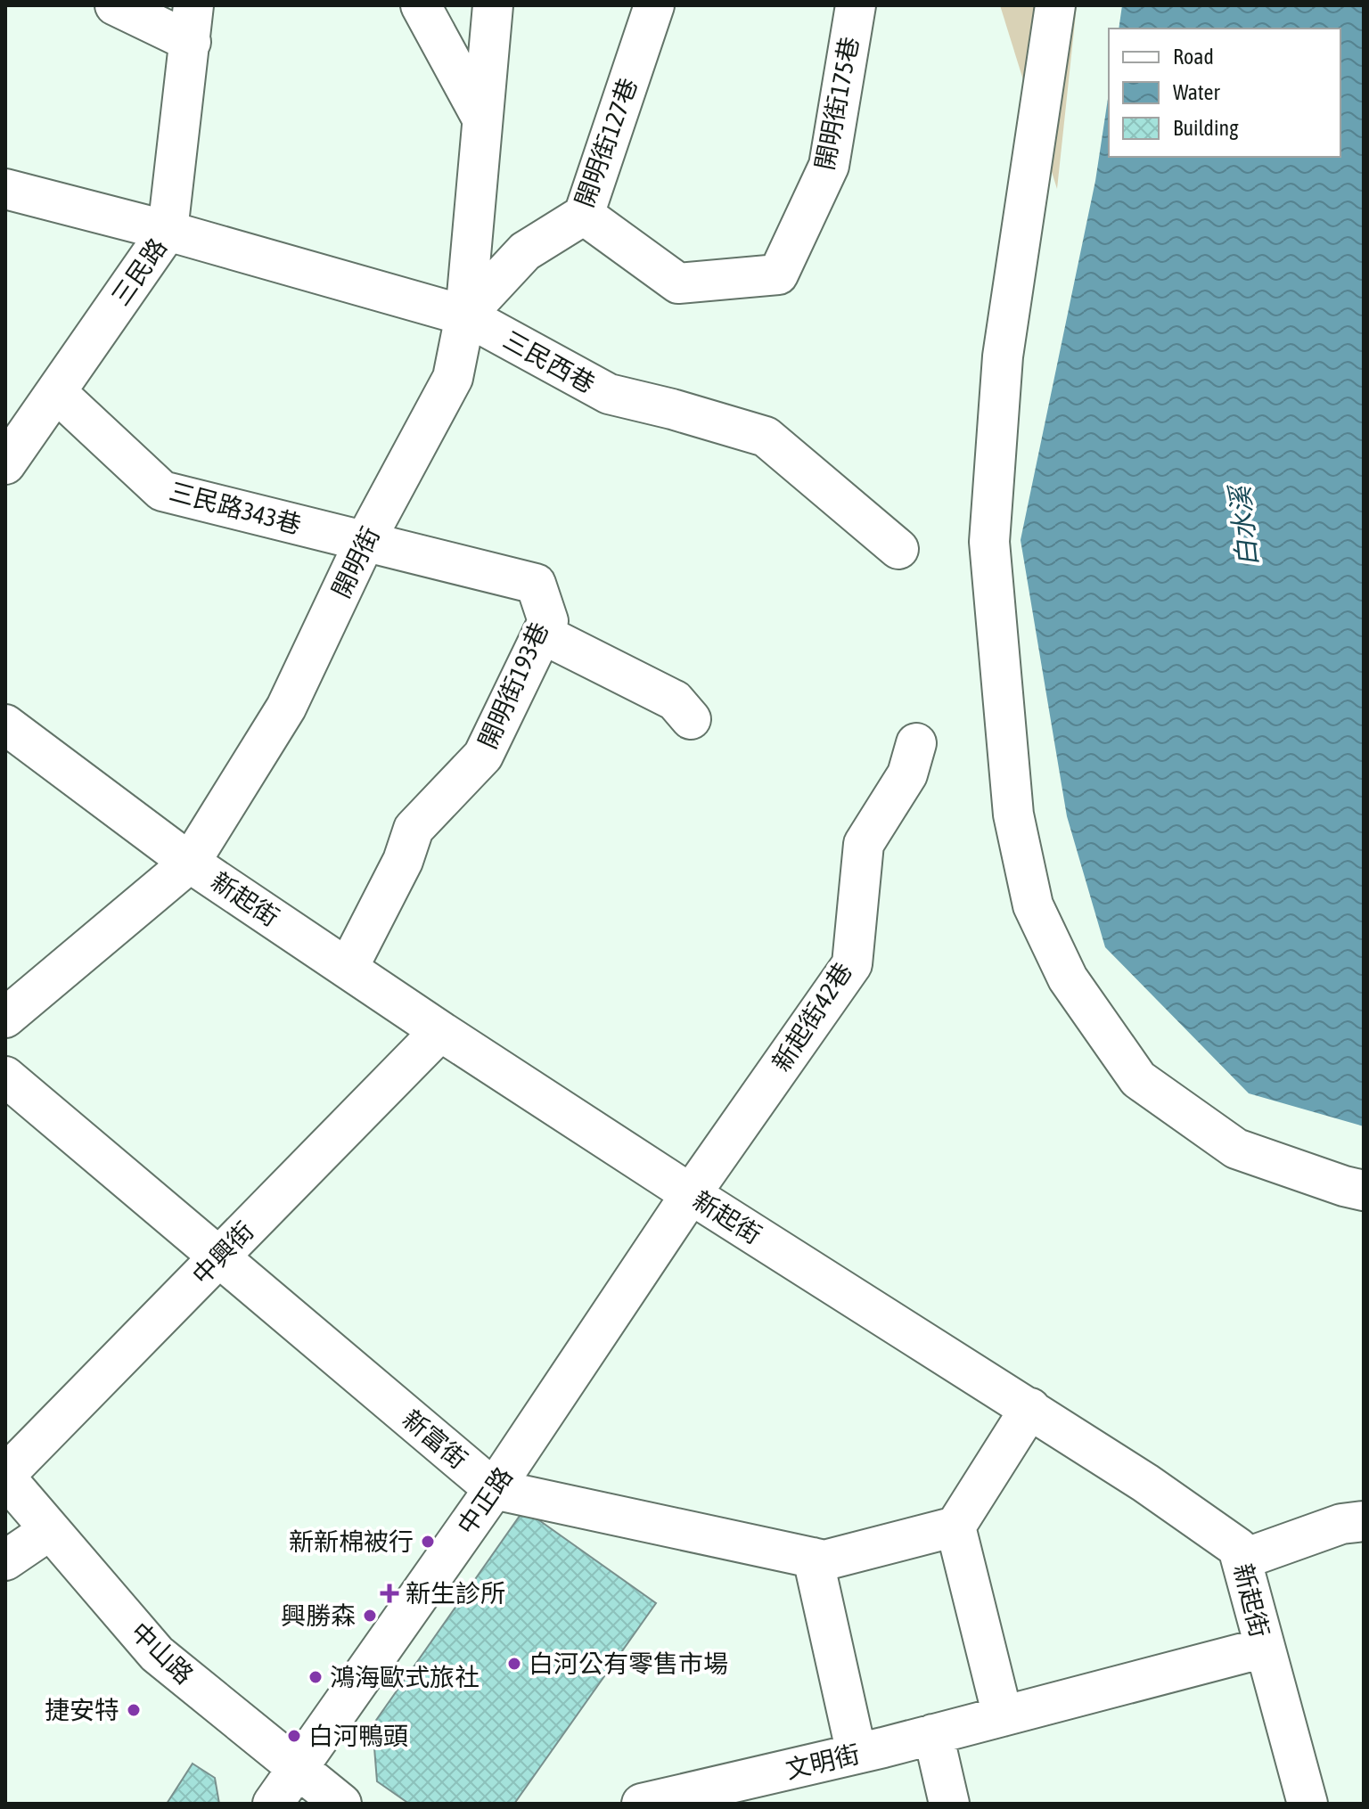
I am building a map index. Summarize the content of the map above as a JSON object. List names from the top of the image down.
{
  "streets": {
    "street": [
      "開明街175巷",
      "開明街127巷",
      "三民路",
      "三民西巷",
      "三民路343巷",
      "開明街",
      "開明街193巷",
      "新起街",
      "新起街42巷",
      "中興街",
      "新富街",
      "中正路",
      "中山路",
      "文明街"
    ]
  },
  "crossings": [
    ["開明街175巷", "開明街127巷"],
    ["開明街127巷", "三民西巷"],
    ["開明街127巷", "開明街"],
    ["三民路", "三民西巷"],
    ["三民路", "三民路343巷"],
    ["三民西巷", "開明街"],
    ["三民路343巷", "開明街"],
    ["三民路343巷", "開明街193巷"],
    ["開明街", "開明街193巷"],
    ["開明街", "新起街"],
    ["開明街193巷", "新起街"],
    ["新起街", "新起街42巷"],
    ["新起街", "中興街"],
    ["新起街", "中正路"],
    ["新起街", "文明街"],
    ["新起街42巷", "中正路"],
    ["中興街", "新富街"],
    ["中興街", "中山路"],
    ["新富街", "中正路"],
    ["中正路", "中山路"]
  ],
  "water": ["白水溪"],
  "places": {
    "other": [
      "新新棉被行",
      "興勝森",
      "白河公有零售市場",
      "鴻海歐式旅社",
      "捷安特",
      "白河鴨頭"
    ],
    "health": ["新生診所"]
  },
  "legend": ["Road", "Water", "Building"]
}
